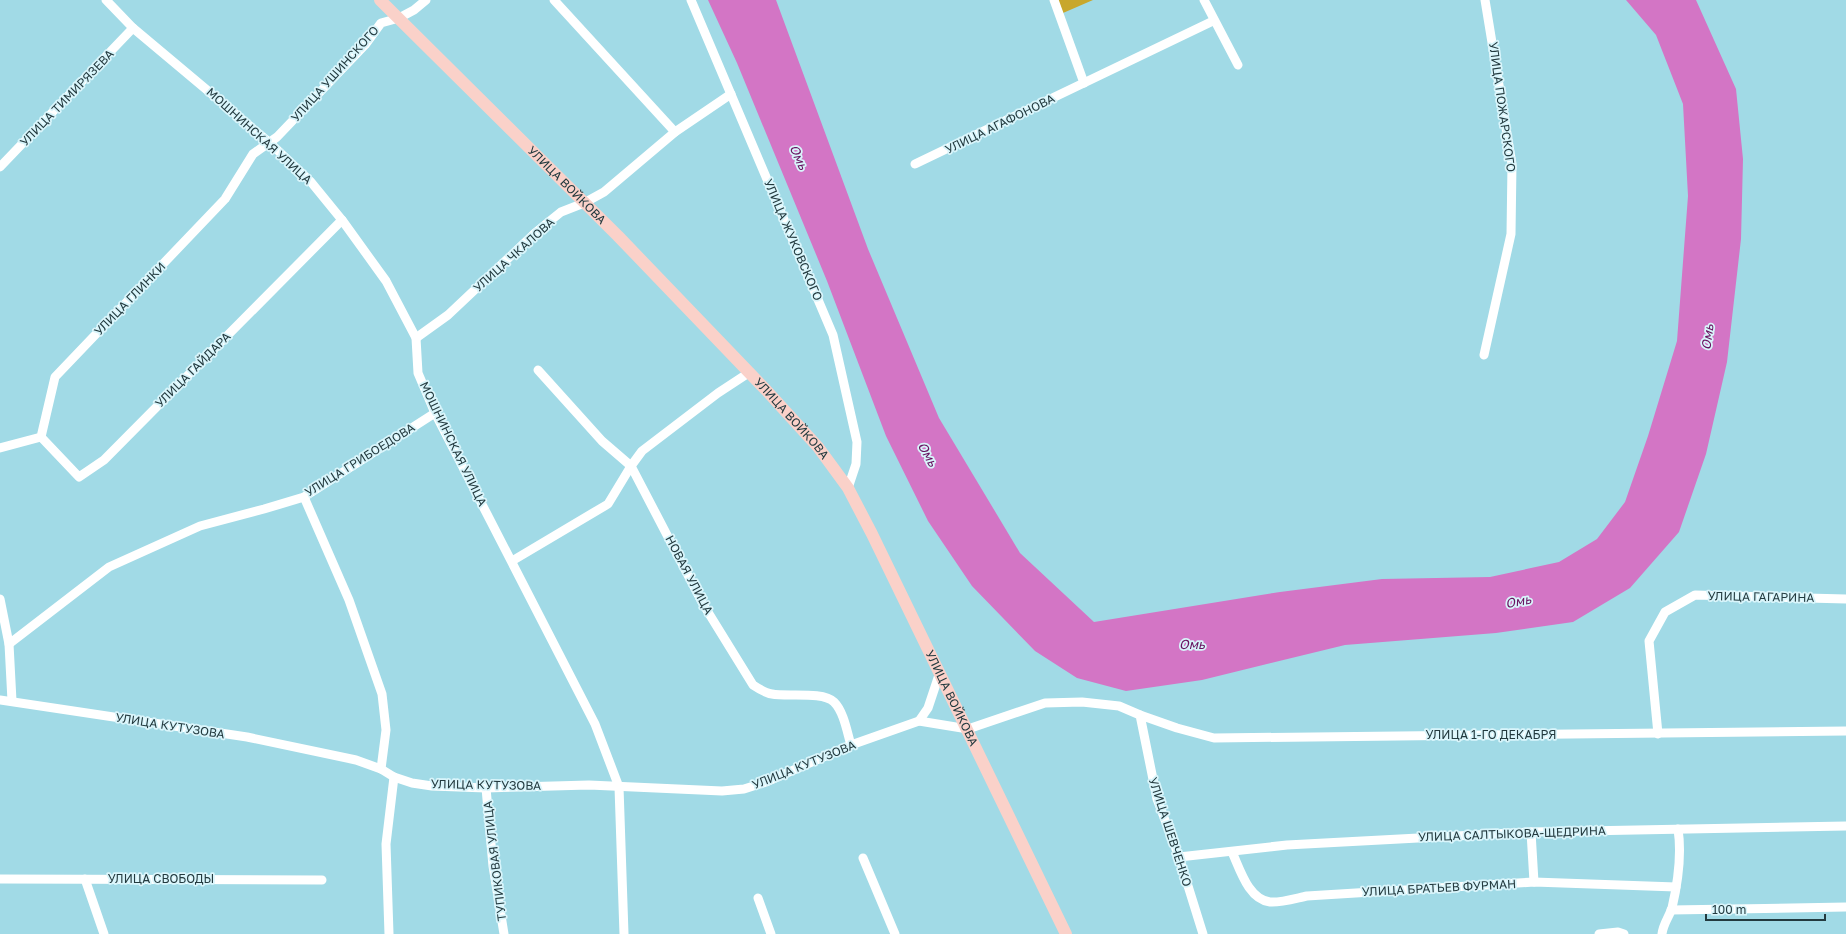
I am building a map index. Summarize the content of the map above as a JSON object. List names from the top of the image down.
{
  "streets": {
    "main road": ["УЛИЦА ВОЙКОВА"],
    "street": [
      "УЛИЦА УШИНСКОГО",
      "УЛИЦА ТИМИРЯЗЕВА",
      "УЛИЦА ПОЖАРСКОГО",
      "УЛИЦА АГАФОНОВА",
      "МОШНИНСКАЯ УЛИЦА",
      "УЛИЦА ЖУКОВСКОГО",
      "УЛИЦА ЧКАЛОВА",
      "УЛИЦА ГЛИНКИ",
      "УЛИЦА ГАЙДАРА",
      "УЛИЦА ГРИБОЕДОВА",
      "НОВАЯ УЛИЦА",
      "УЛИЦА ГАГАРИНА",
      "УЛИЦА КУТУЗОВА",
      "УЛИЦА 1-ГО ДЕКАБРЯ",
      "УЛИЦА ШЕВЧЕНКО",
      "УЛИЦА САЛТЫКОВА-ЩЕДРИНА",
      "ТУПИКОВАЯ УЛИЦА",
      "УЛИЦА СВОБОДЫ",
      "УЛИЦА БРАТЬЕВ ФУРМАН"
    ]
  },
  "crossings": [
    ["УЛИЦА УШИНСКОГО", "МОШНИНСКАЯ УЛИЦА"],
    ["УЛИЦА УШИНСКОГО", "УЛИЦА ВОЙКОВА"],
    ["УЛИЦА УШИНСКОГО", "УЛИЦА ГЛИНКИ"],
    ["УЛИЦА ТИМИРЯЗЕВА", "МОШНИНСКАЯ УЛИЦА"],
    ["МОШНИНСКАЯ УЛИЦА", "УЛИЦА ЧКАЛОВА"],
    ["МОШНИНСКАЯ УЛИЦА", "УЛИЦА ГЛИНКИ"],
    ["МОШНИНСКАЯ УЛИЦА", "УЛИЦА ГАЙДАРА"],
    ["МОШНИНСКАЯ УЛИЦА", "УЛИЦА ГРИБОЕДОВА"],
    ["МОШНИНСКАЯ УЛИЦА", "УЛИЦА КУТУЗОВА"],
    ["УЛИЦА ВОЙКОВА", "УЛИЦА ЖУКОВСКОГО"],
    ["УЛИЦА ВОЙКОВА", "УЛИЦА ЧКАЛОВА"],
    ["УЛИЦА ВОЙКОВА", "УЛИЦА КУТУЗОВА"],
    ["УЛИЦА ЖУКОВСКОГО", "УЛИЦА ЧКАЛОВА"],
    ["УЛИЦА ГЛИНКИ", "УЛИЦА ГАЙДАРА"],
    ["НОВАЯ УЛИЦА", "УЛИЦА КУТУЗОВА"],
    ["УЛИЦА ГАГАРИНА", "УЛИЦА 1-ГО ДЕКАБРЯ"],
    ["УЛИЦА КУТУЗОВА", "ТУПИКОВАЯ УЛИЦА"],
    ["УЛИЦА 1-ГО ДЕКАБРЯ", "УЛИЦА ШЕВЧЕНКО"],
    ["УЛИЦА ШЕВЧЕНКО", "УЛИЦА САЛТЫКОВА-ЩЕДРИНА"],
    ["УЛИЦА САЛТЫКОВА-ЩЕДРИНА", "УЛИЦА БРАТЬЕВ ФУРМАН"]
  ],
  "water": ["Омь"],
  "scale_bar": "100 m"
}
